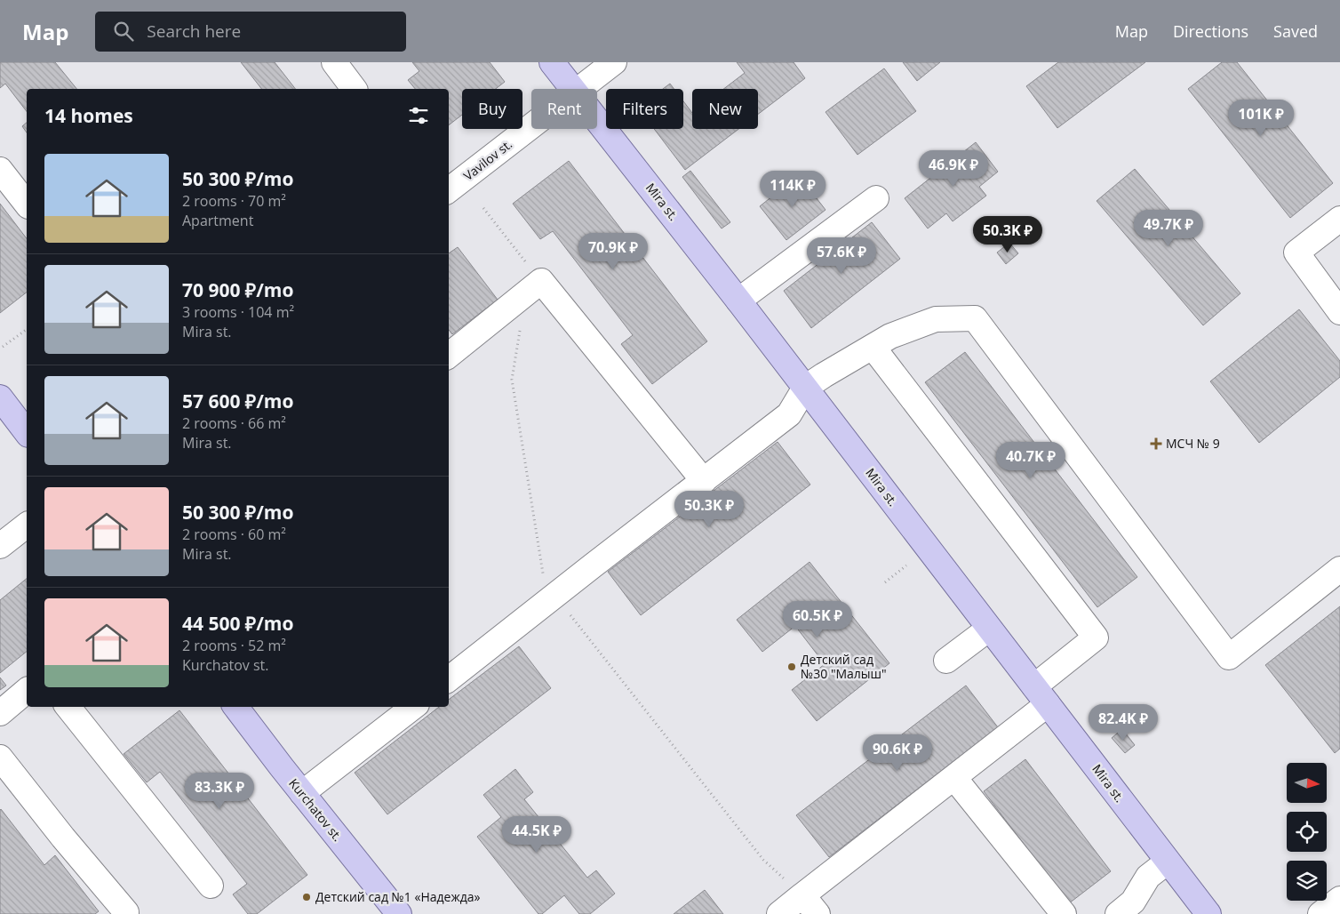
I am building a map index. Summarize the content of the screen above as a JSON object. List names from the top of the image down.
{
  "streets": {
    "main road": ["Mira st.", "Kurchatov st."],
    "street": ["Vavilov st."]
  },
  "places": {
    "health": ["МСЧ № 9"],
    "other": ["Детский сад №30 \"Малыш\"", "Детский сад №1 «Надежда»"]
  },
  "north": "right",
  "page": {
    "header": "Map",
    "search": "Search here",
    "nav": ["Map", "Directions", "Saved"],
    "chip": [
      "Buy",
      "Rent",
      "Filters",
      "New"
    ],
    "heading": "14 homes",
    "price": [
      "101K ₽",
      "46.9K ₽",
      "114K ₽",
      "49.7K ₽",
      "50.3K ₽",
      "70.9K ₽",
      "57.6K ₽",
      "40.7K ₽",
      "50.3K ₽",
      "60.5K ₽",
      "82.4K ₽",
      "90.6K ₽",
      "83.3K ₽",
      "44.5K ₽"
    ],
    "list": [
      {
        "name": "50 300 ₽/mo",
        "note": "2 rooms · 70 m² · Apartment"
      },
      {
        "name": "70 900 ₽/mo",
        "note": "3 rooms · 104 m² · Mira st."
      },
      {
        "name": "57 600 ₽/mo",
        "note": "2 rooms · 66 m² · Mira st."
      },
      {
        "name": "50 300 ₽/mo",
        "note": "2 rooms · 60 m² · Mira st."
      },
      {
        "name": "44 500 ₽/mo",
        "note": "2 rooms · 52 m² · Kurchatov st."
      }
    ]
  }
}
